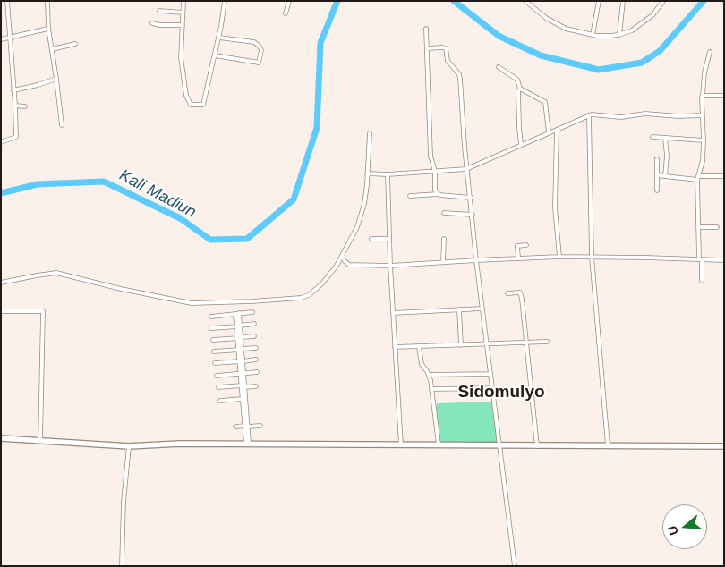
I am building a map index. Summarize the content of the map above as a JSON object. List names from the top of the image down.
{
  "districts": ["Sidomulyo"],
  "water": ["Kali Madiun"],
  "north": "left"
}
